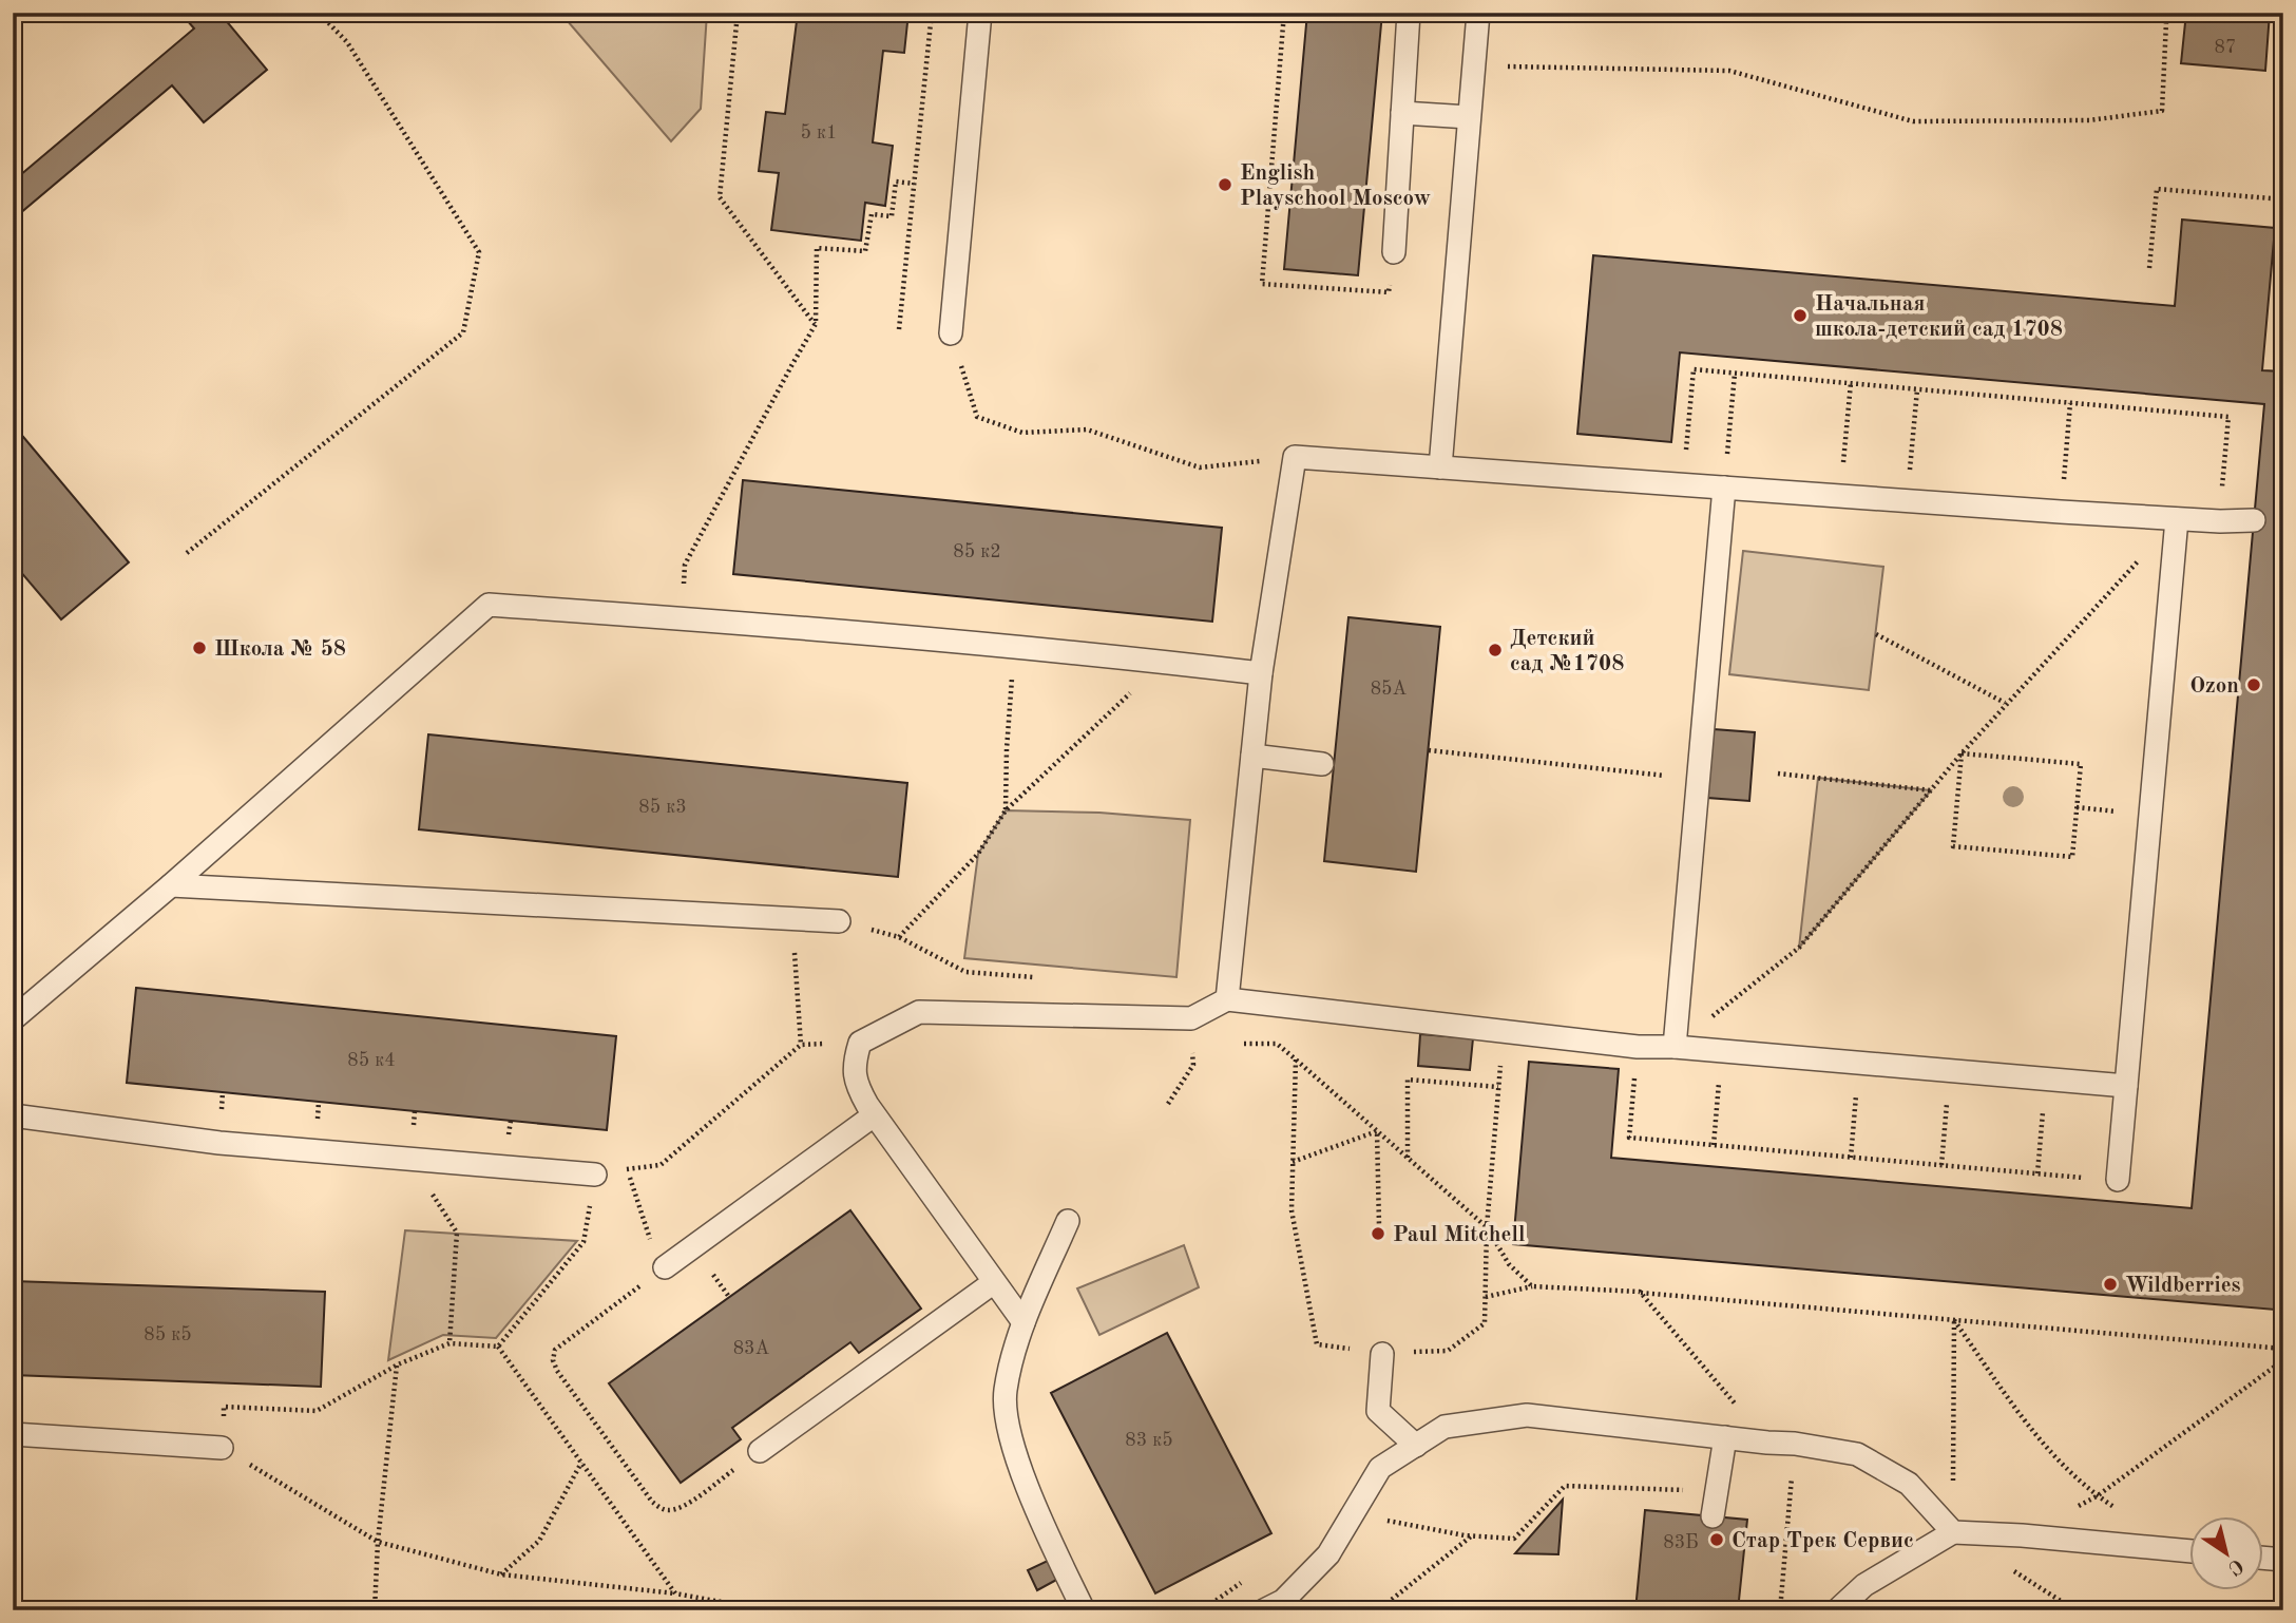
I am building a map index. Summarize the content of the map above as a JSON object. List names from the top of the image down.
{
  "places": [
    "English Playschool Moscow",
    "Начальная школа-детский сад 1708",
    "Школа № 58",
    "Детский сад №1708",
    "Ozon",
    "Paul Mitchell",
    "Wildberries",
    "Стар Трек Сервис"
  ],
  "house_numbers": [
    "87",
    "5 к1",
    "85 к2",
    "85А",
    "85 к3",
    "85 к4",
    "85 к5",
    "83А",
    "83 к5",
    "83Б"
  ],
  "north": "bottom right"
}
